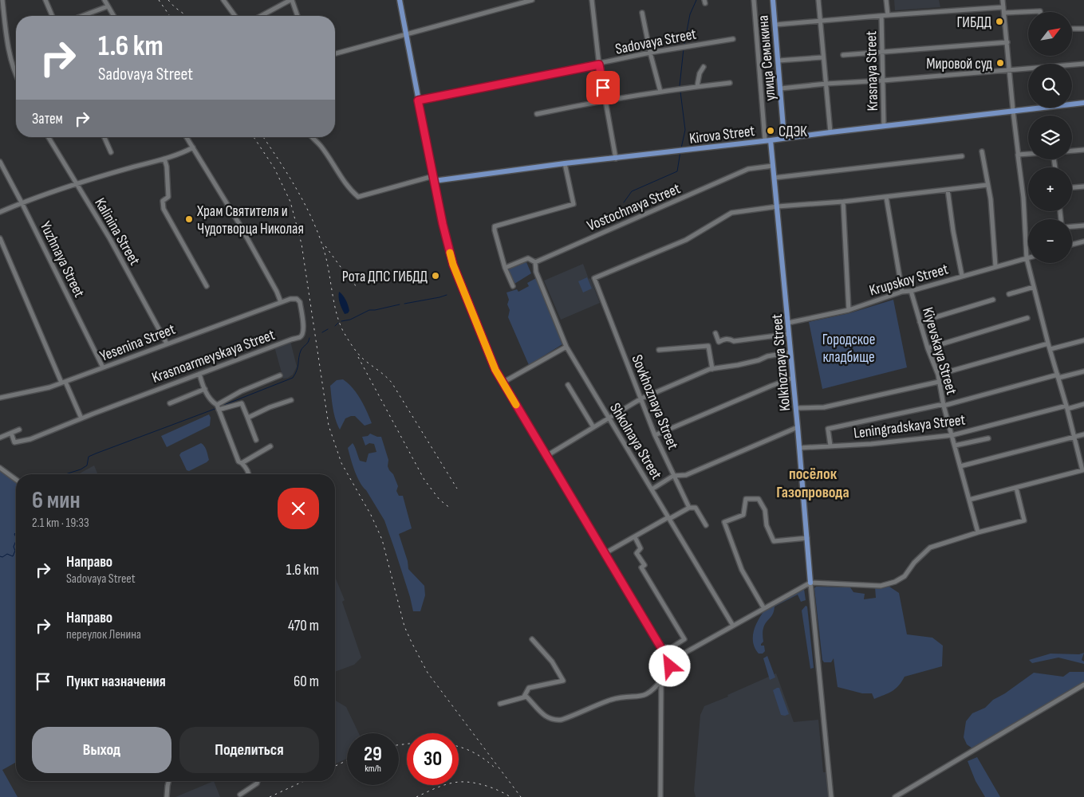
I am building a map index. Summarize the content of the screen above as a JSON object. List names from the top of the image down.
{
  "streets": {
    "main road": ["улица Семыкина", "Kirova Street", "Kolkhoznaya Street"],
    "street": [
      "Sadovaya Street",
      "Krasnaya Street",
      "Vostochnaya Street",
      "Kalinina Street",
      "Yuzhnaya Street",
      "Krupskoy Street",
      "Yesenina Street",
      "Kiyevskaya Street",
      "Krasnoarmeyskaya Street",
      "Sovkhoznaya Street",
      "Leningradskaya Street",
      "Shkolnaya Street"
    ]
  },
  "crossings": [
    ["улица Семыкина", "Kirova Street"],
    ["Krasnaya Street", "Kirova Street"],
    ["Kirova Street", "Kolkhoznaya Street"],
    ["Vostochnaya Street", "Kolkhoznaya Street"],
    ["Vostochnaya Street", "Shkolnaya Street"],
    ["Kalinina Street", "Yesenina Street"],
    ["Yuzhnaya Street", "Yesenina Street"],
    ["Krupskoy Street", "Kiyevskaya Street"],
    ["Krupskoy Street", "Kolkhoznaya Street"],
    ["Yesenina Street", "Krasnoarmeyskaya Street"],
    ["Kiyevskaya Street", "Leningradskaya Street"],
    ["Kolkhoznaya Street", "Sovkhoznaya Street"],
    ["Kolkhoznaya Street", "Leningradskaya Street"]
  ],
  "districts": ["посёлок Газопровода"],
  "parks": ["Городское кладбище"],
  "places": [
    "ГИБДД",
    "Мировой суд",
    "СДЭК",
    "Храм Святителя и Чудотворца Николая",
    "Рота ДПС ГИБДД"
  ],
  "north": "top right",
  "page": {
    "map_buttons": ["+", "−"],
    "turn": ["1.6 km", "Sadovaya Street"],
    "then": "Затем",
    "heading": ["6 мин", "2.1 km · 19:33"],
    "list": [
      {
        "name": "Направо",
        "note": "Sadovaya Street",
        "value": "1.6 km"
      },
      {
        "name": "Направо",
        "note": "переулок Ленина",
        "value": "470 m"
      },
      {
        "name": "Пункт назначения",
        "value": "60 m"
      }
    ],
    "buttons": ["Выход", "Поделиться"],
    "speed": "29 km/h",
    "limit": "30"
  }
}
